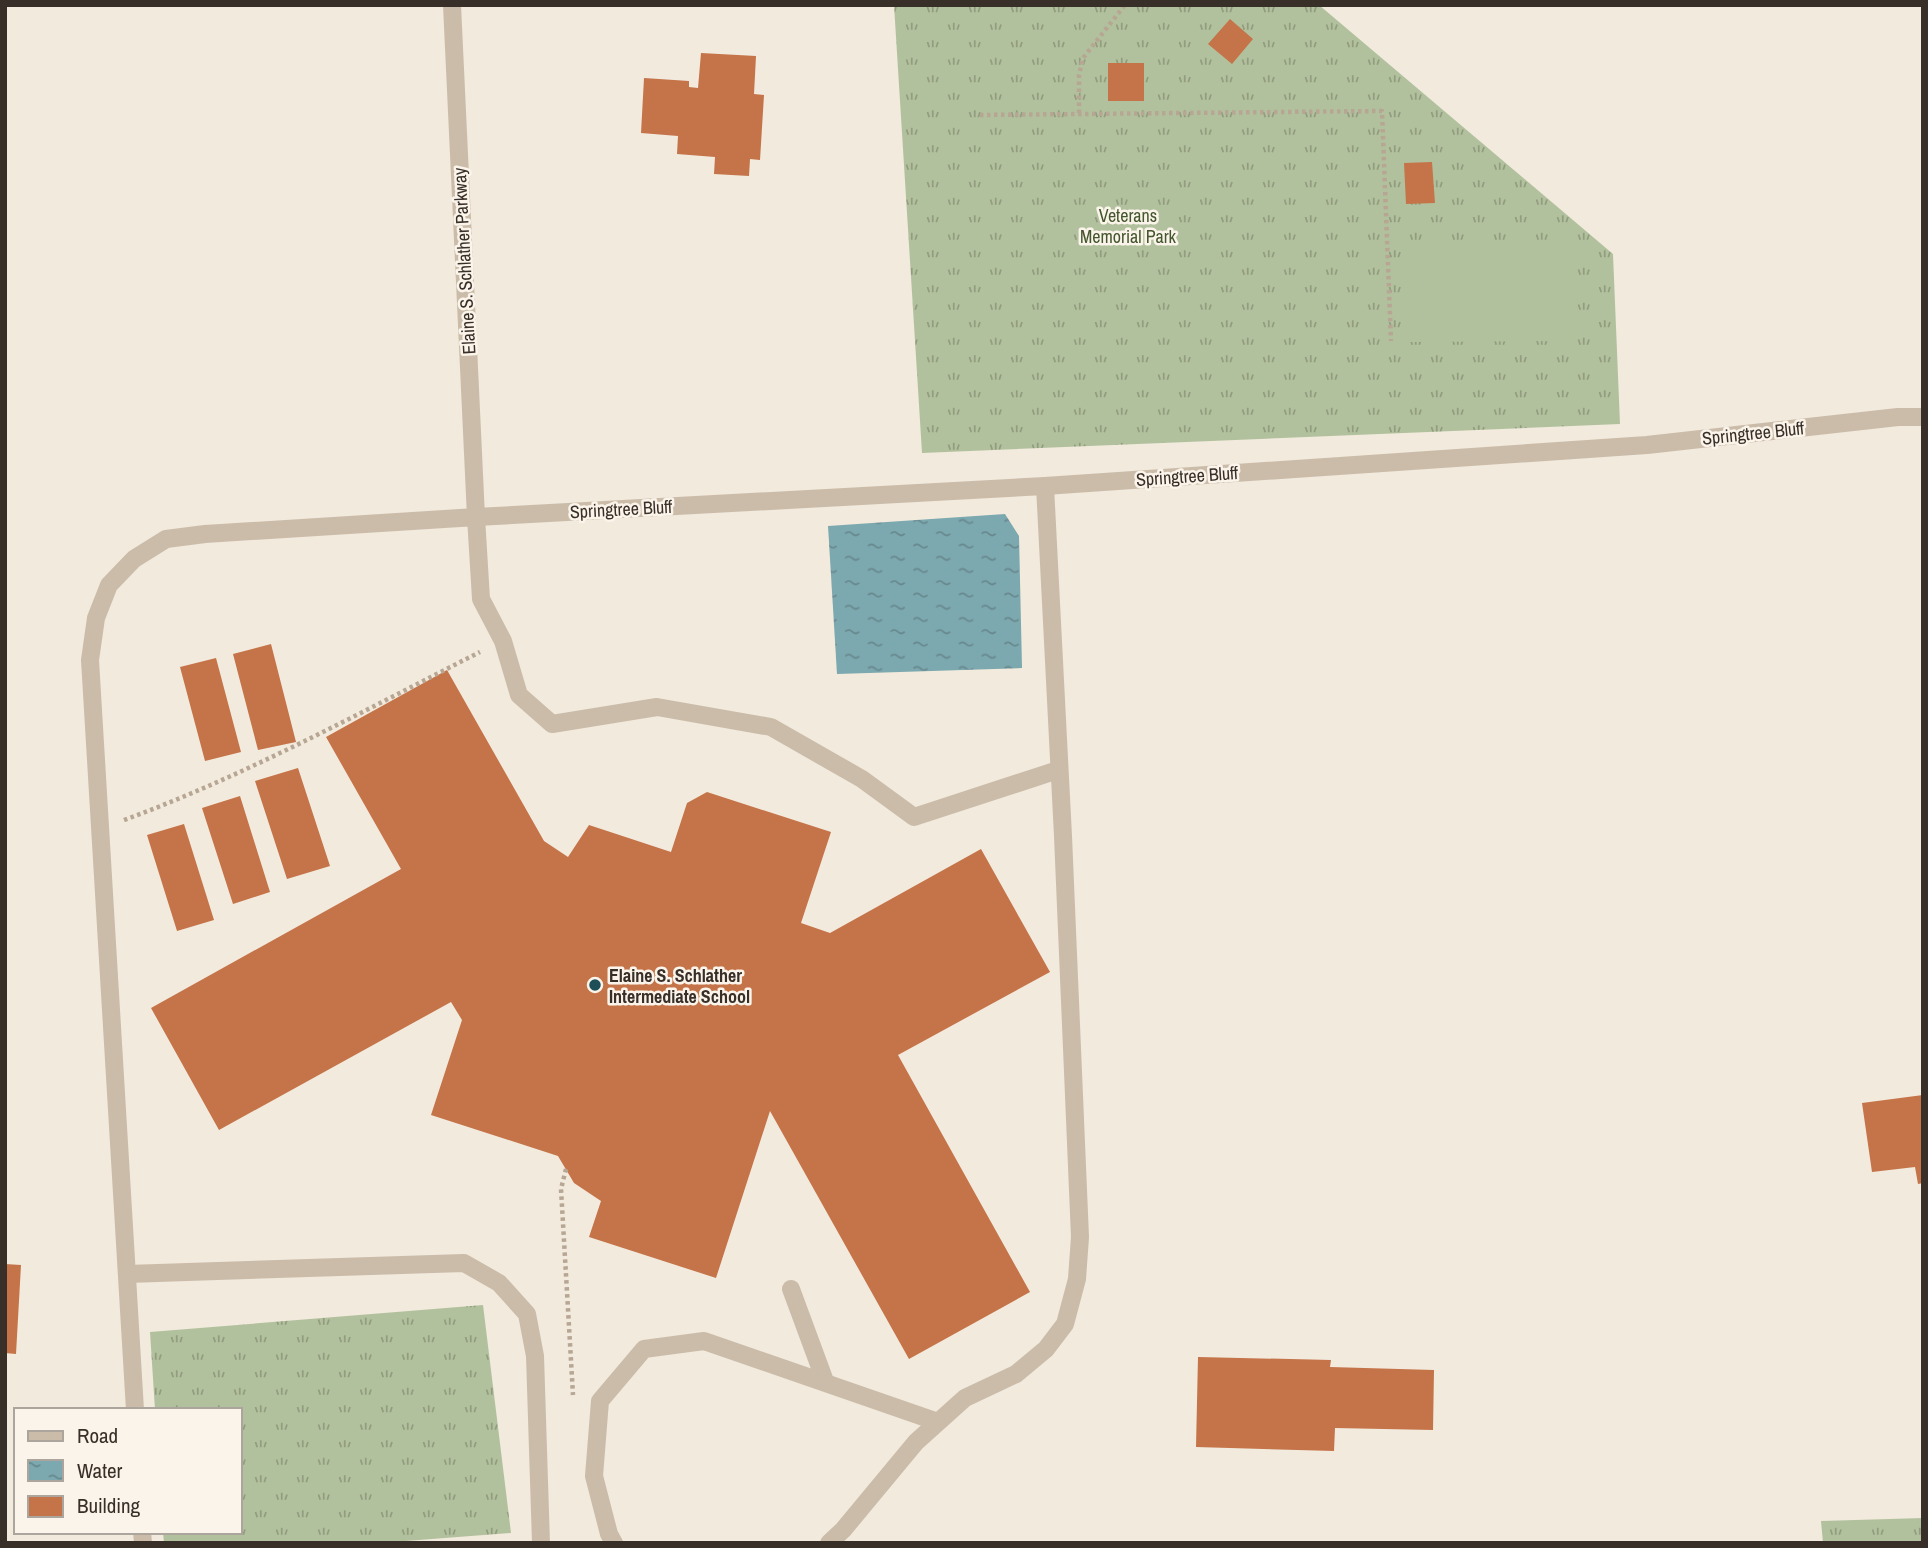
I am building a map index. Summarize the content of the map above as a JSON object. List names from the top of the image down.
{
  "streets": {
    "street": ["Elaine S. Schlather Parkway", "Springtree Bluff"]
  },
  "crossings": [
    ["Elaine S. Schlather Parkway", "Springtree Bluff"]
  ],
  "parks": ["Veterans Memorial Park"],
  "places": ["Elaine S. Schlather Intermediate School"],
  "legend": ["Road", "Water", "Building"]
}
